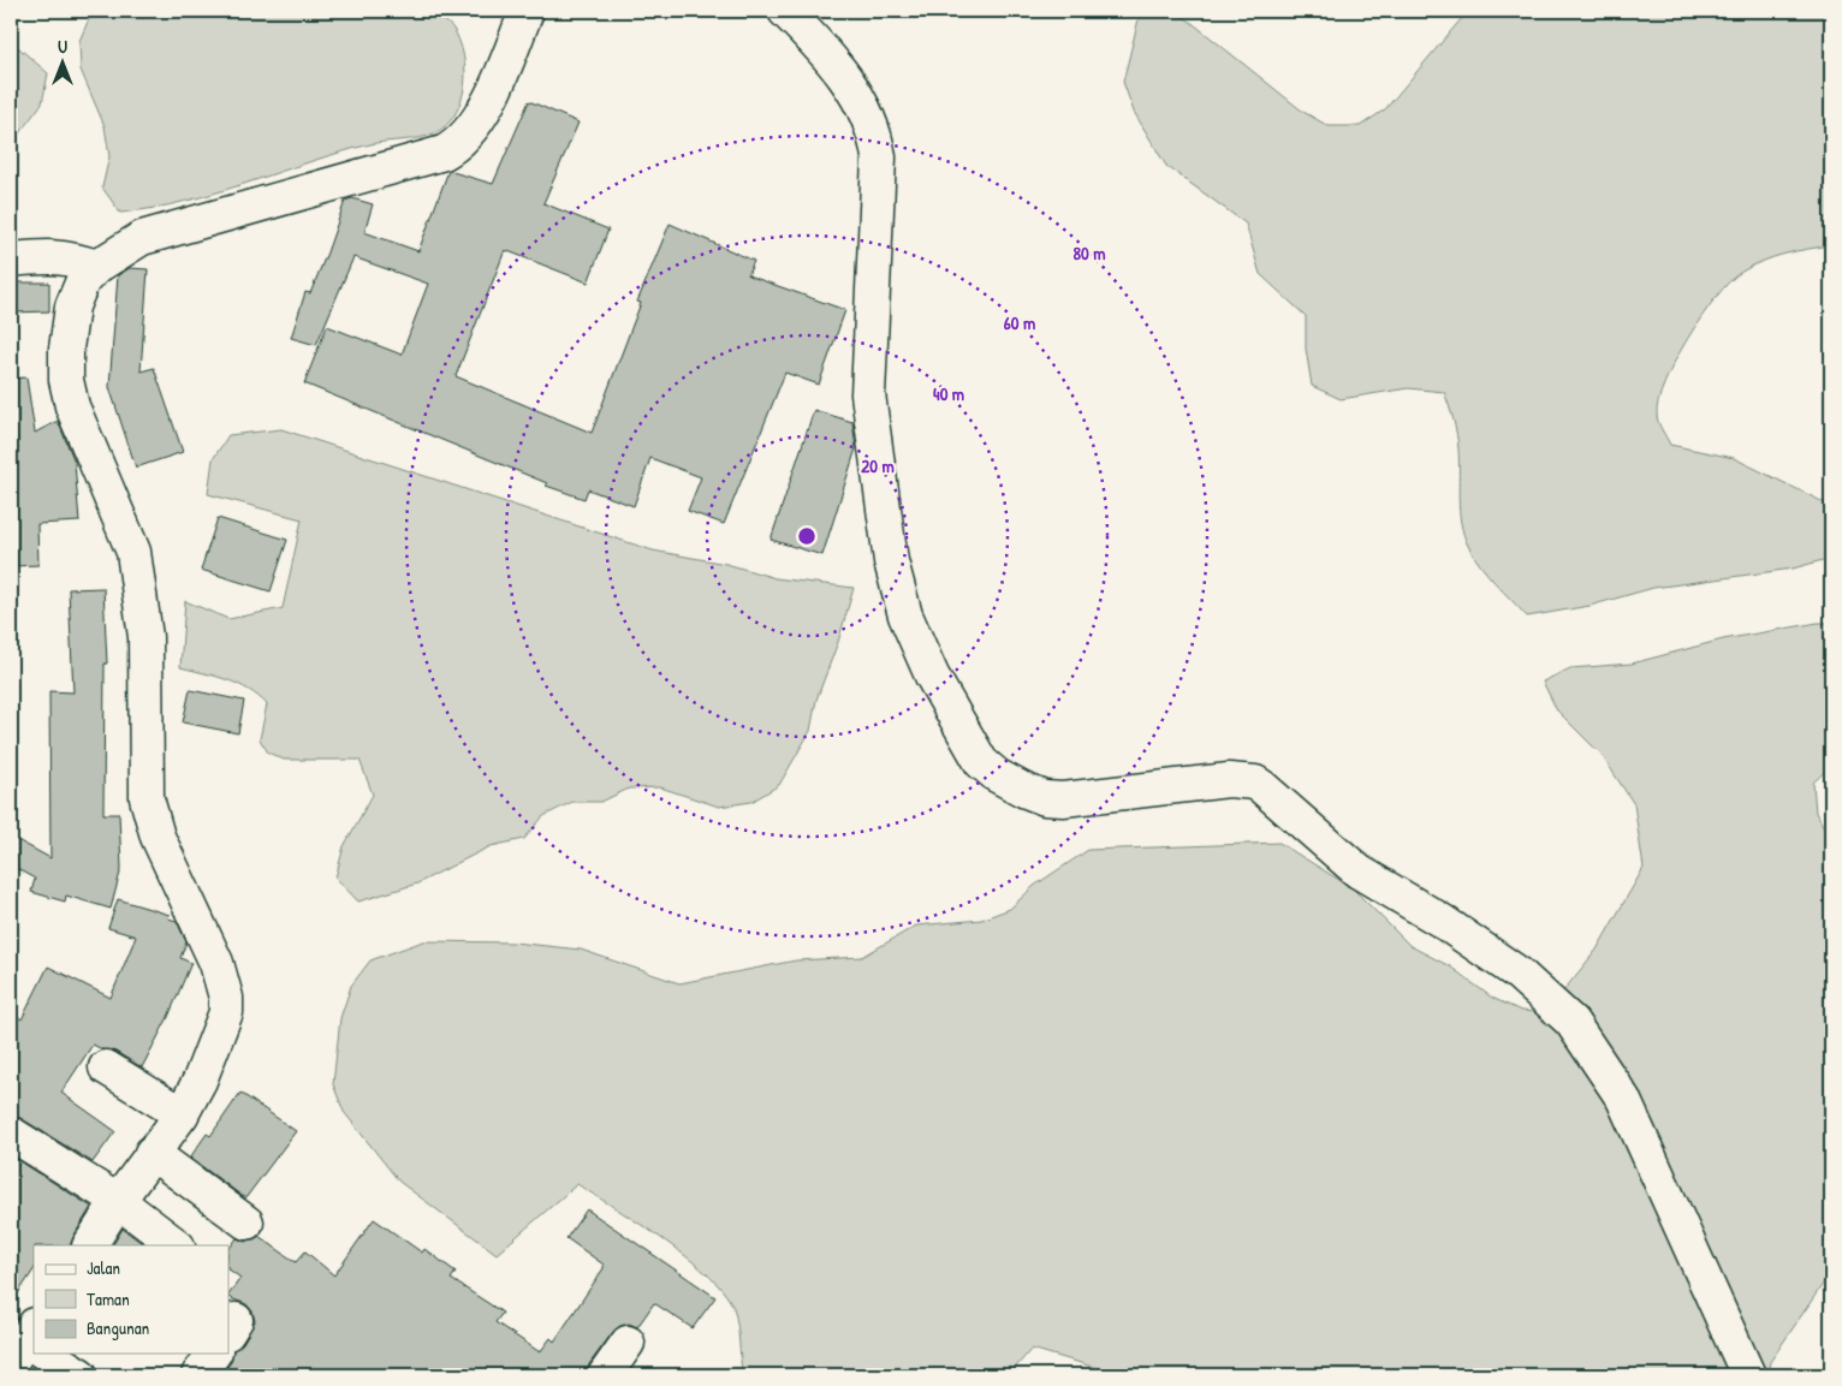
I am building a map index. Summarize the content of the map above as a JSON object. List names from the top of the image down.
{
  "legend": ["Jalan", "Taman", "Bangunan"],
  "north": "top",
  "rings": [
    "80 m",
    "60 m",
    "40 m",
    "20 m"
  ]
}
